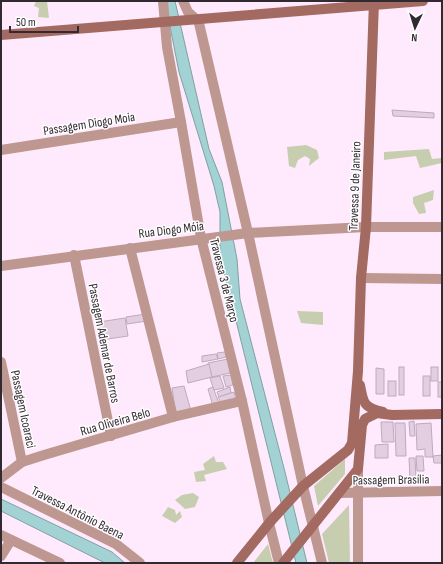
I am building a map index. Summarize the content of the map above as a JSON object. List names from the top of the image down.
{
  "streets": {
    "main road": ["Travessa 9 de Janeiro"],
    "street": [
      "Passagem Diogo Moia",
      "Rua Diogo Móia",
      "Travessa 3 de Março",
      "Passagem Ademar de Barros",
      "Passagem Icoaraci",
      "Rua Oliveira Belo",
      "Passagem Brasília",
      "Travessa Antônio Baena"
    ]
  },
  "crossings": [
    ["Passagem Diogo Moia", "Travessa 3 de Março"],
    ["Travessa 9 de Janeiro", "Rua Diogo Móia"],
    ["Rua Diogo Móia", "Travessa 3 de Março"],
    ["Rua Diogo Móia", "Passagem Ademar de Barros"],
    ["Travessa 3 de Março", "Rua Oliveira Belo"],
    ["Passagem Ademar de Barros", "Rua Oliveira Belo"],
    ["Passagem Icoaraci", "Rua Oliveira Belo"]
  ],
  "scale_bar": "50 m",
  "north": "bottom"
}
